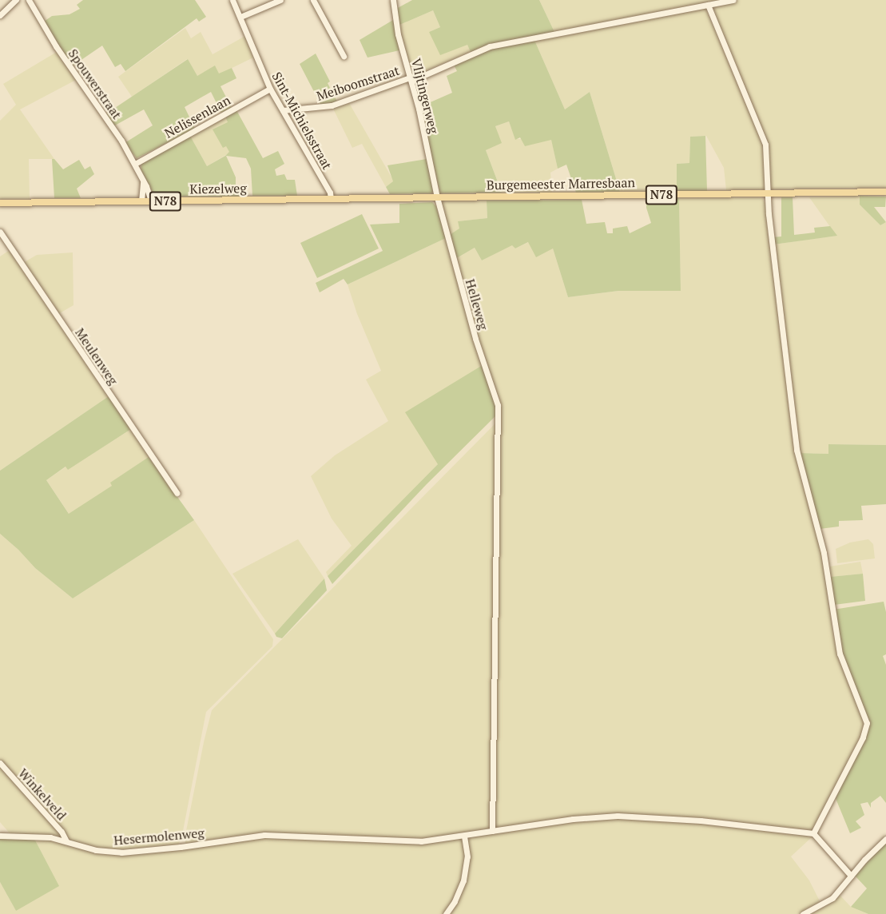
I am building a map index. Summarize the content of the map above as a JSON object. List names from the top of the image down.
{
  "streets": {
    "main road": ["Burgemeester Marresbaan", "Kiezelweg", "N78"],
    "street": [
      "Meiboomstraat",
      "Spouwerstraat",
      "Vlijtingerweg",
      "Nelissenlaan",
      "Sint-Michielsstraat",
      "Helleweg",
      "Meulenweg",
      "Winkelveld",
      "Hesermolenweg"
    ]
  },
  "crossings": [
    ["Meiboomstraat", "Vlijtingerweg"],
    ["Meiboomstraat", "Sint-Michielsstraat"],
    ["Spouwerstraat", "Nelissenlaan"],
    ["Spouwerstraat", "Kiezelweg"],
    ["Vlijtingerweg", "Burgemeester Marresbaan"],
    ["Vlijtingerweg", "Kiezelweg"],
    ["Vlijtingerweg", "Helleweg"],
    ["Nelissenlaan", "Sint-Michielsstraat"],
    ["Sint-Michielsstraat", "Kiezelweg"],
    ["Burgemeester Marresbaan", "Kiezelweg"],
    ["Burgemeester Marresbaan", "Helleweg"],
    ["Kiezelweg", "Helleweg"],
    ["Helleweg", "Hesermolenweg"],
    ["Winkelveld", "Hesermolenweg"]
  ]
}
